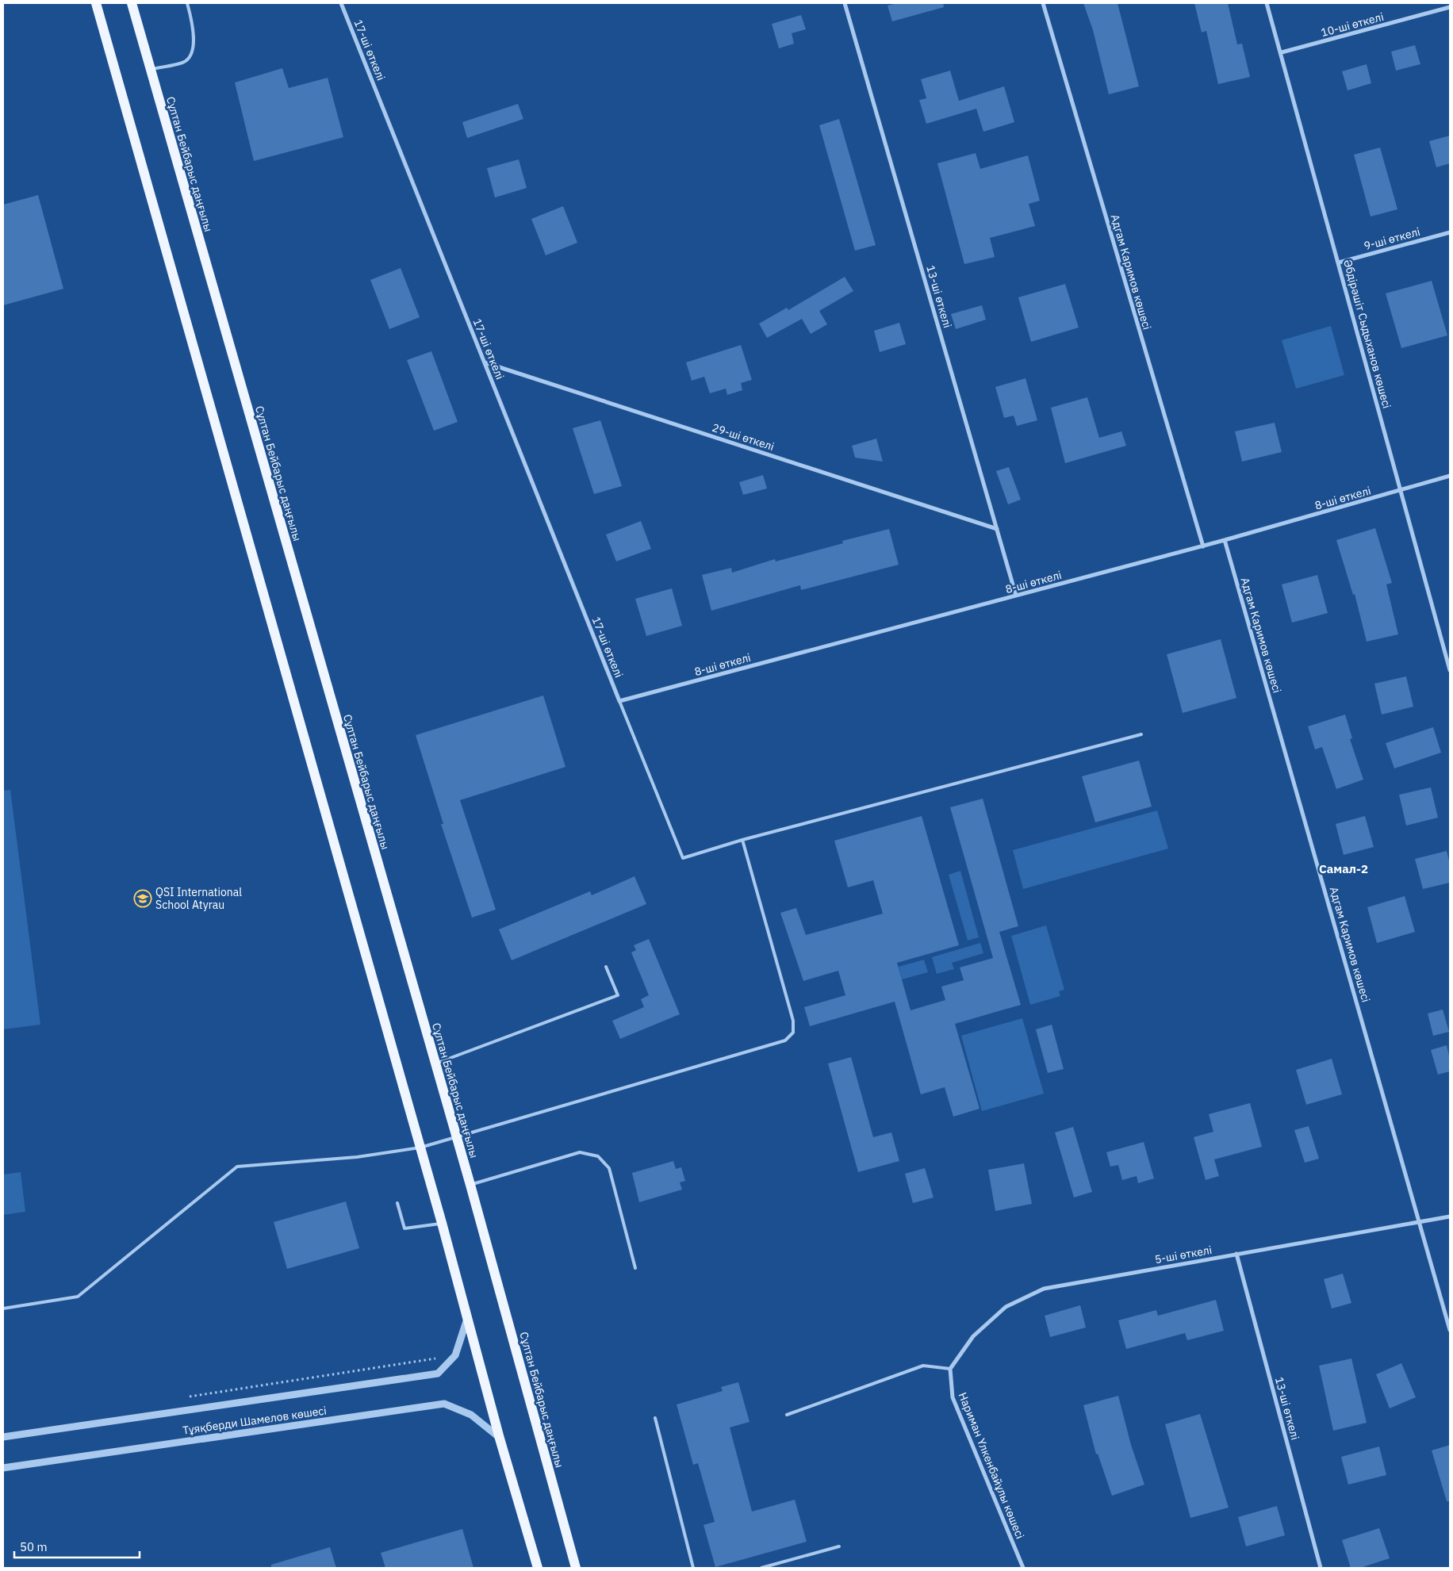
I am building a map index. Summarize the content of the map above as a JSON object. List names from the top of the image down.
{
  "streets": {
    "main road": ["Сұлтан Бейбарыс даңғылы"],
    "street": [
      "10-ші өткелі",
      "17-ші өткелі",
      "9-ші өткелі",
      "Адгам Каримов көшесі",
      "13-ші өткелі",
      "Әбдірәшіт Сыдыханов көшесі",
      "29-ші өткелі",
      "8-ші өткелі",
      "5-ші өткелі",
      "Тұяқберди Шамелов көшесі",
      "Нариман Үлкенбайұлы көшесі"
    ]
  },
  "crossings": [
    ["10-ші өткелі", "Әбдірәшіт Сыдыханов көшесі"],
    ["17-ші өткелі", "29-ші өткелі"],
    ["17-ші өткелі", "8-ші өткелі"],
    ["9-ші өткелі", "Әбдірәшіт Сыдыханов көшесі"],
    ["Адгам Каримов көшесі", "8-ші өткелі"],
    ["Адгам Каримов көшесі", "5-ші өткелі"],
    ["13-ші өткелі", "29-ші өткелі"],
    ["13-ші өткелі", "8-ші өткелі"],
    ["13-ші өткелі", "5-ші өткелі"],
    ["Әбдірәшіт Сыдыханов көшесі", "8-ші өткелі"],
    ["5-ші өткелі", "Нариман Үлкенбайұлы көшесі"]
  ],
  "districts": ["Самал-2"],
  "places": {
    "school or university": ["QSI International School Atyrau"]
  },
  "scale_bar": "50 m"
}
